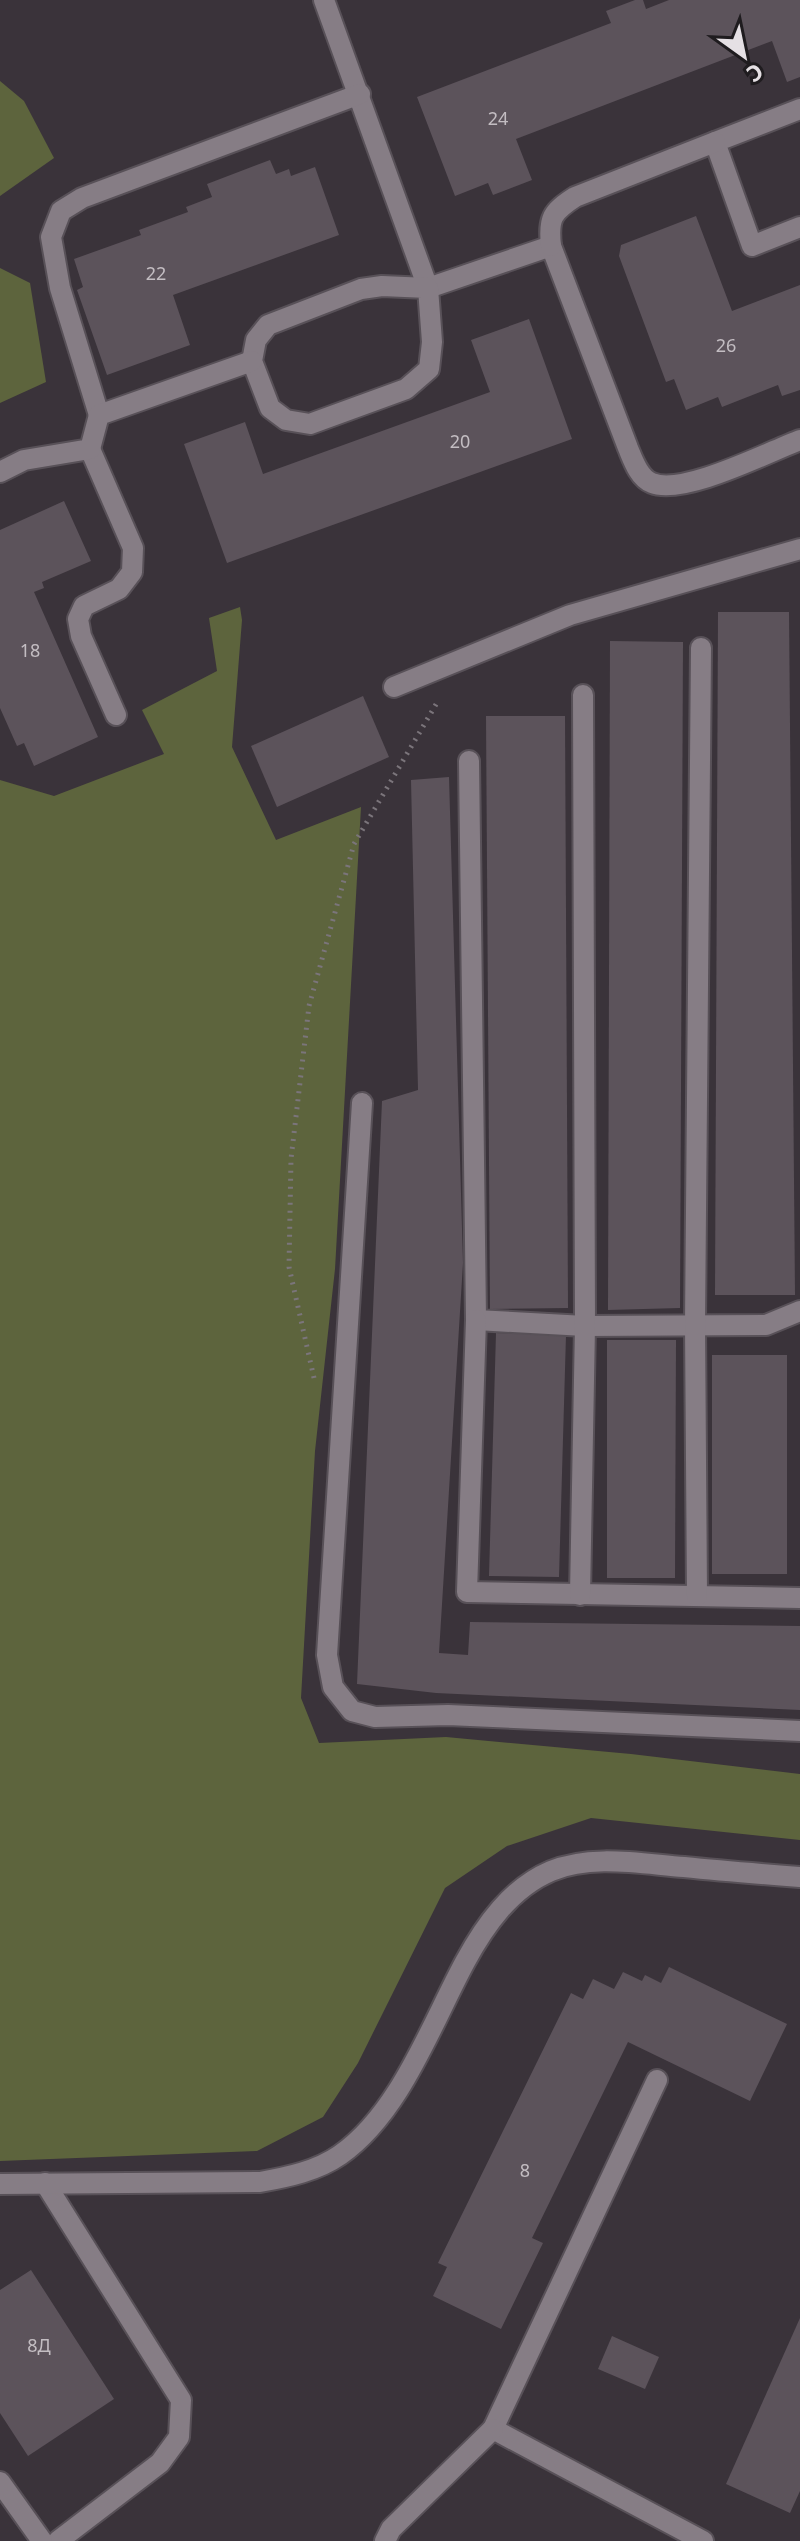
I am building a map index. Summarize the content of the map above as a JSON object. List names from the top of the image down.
{
  "house_numbers": [
    "24",
    "22",
    "26",
    "20",
    "18",
    "8",
    "8Д"
  ],
  "north": "bottom right"
}
